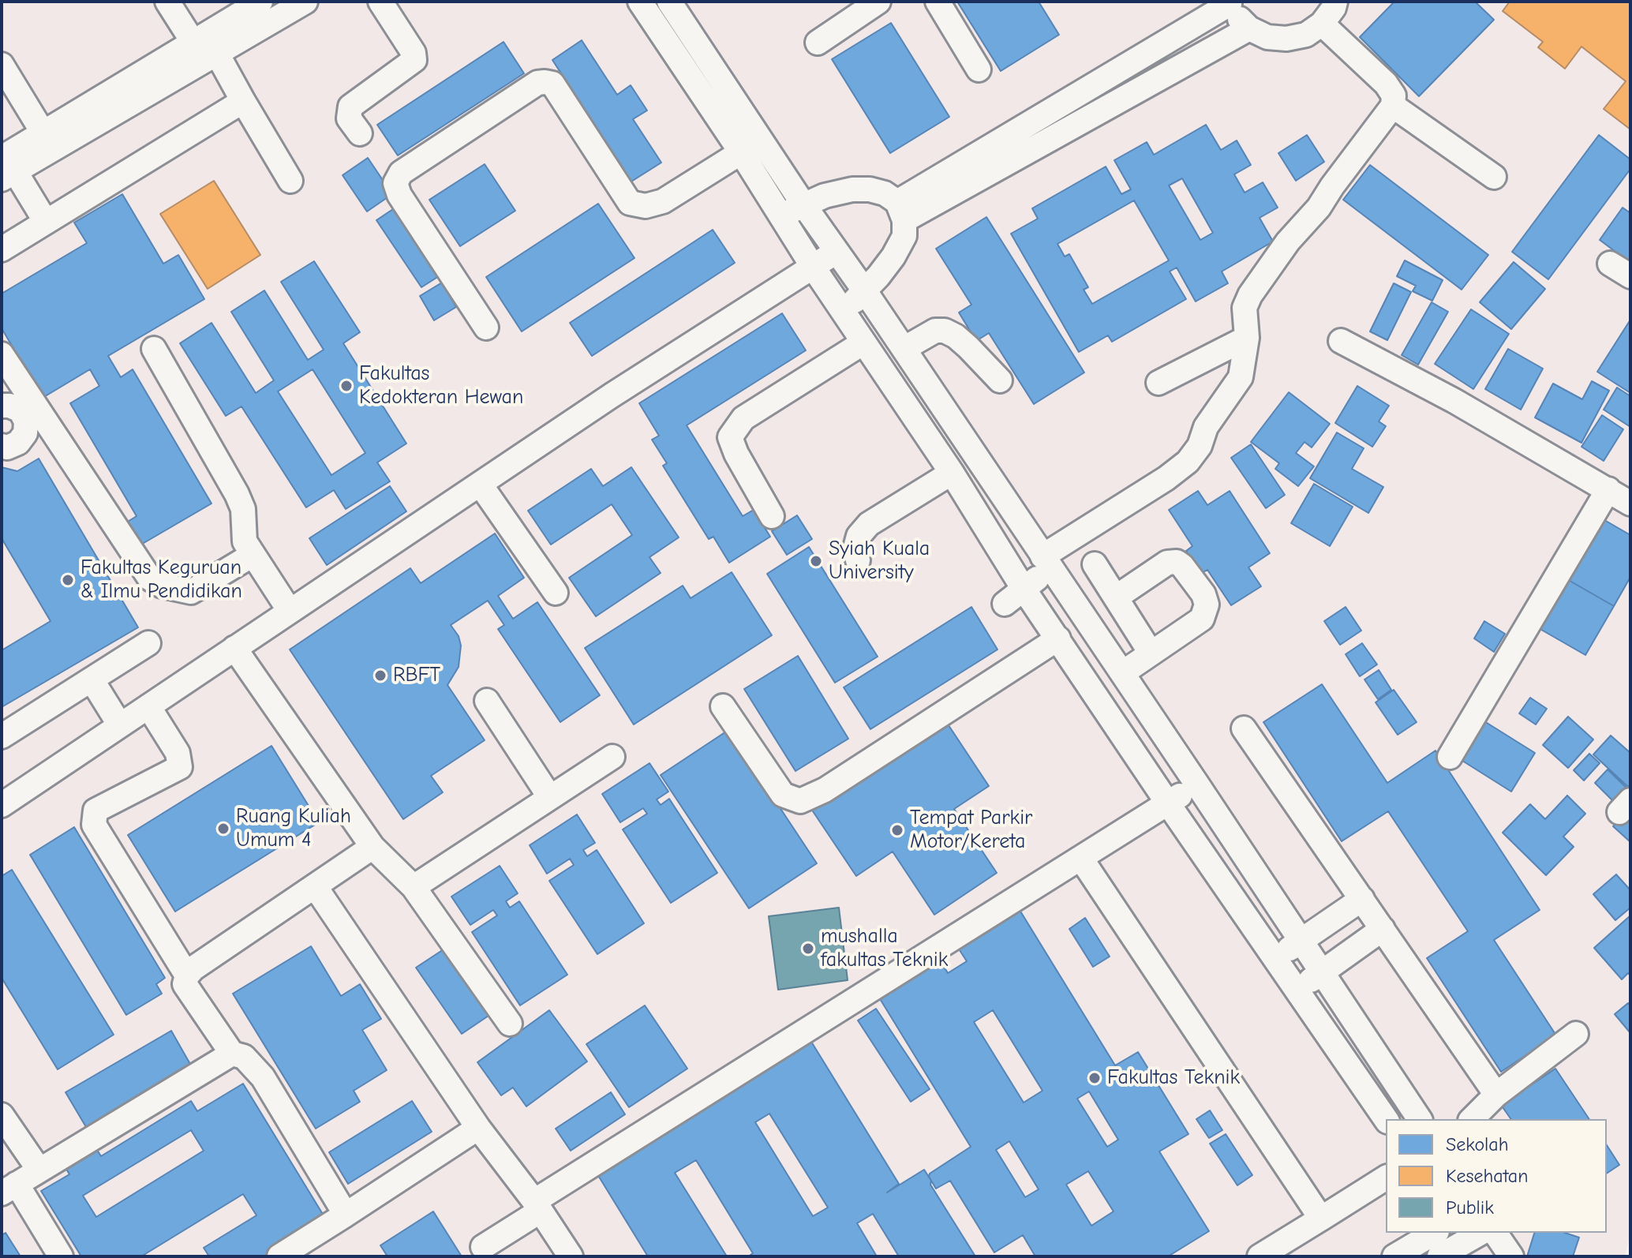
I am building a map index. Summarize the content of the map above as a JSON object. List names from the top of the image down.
{
  "places": [
    "Fakultas Kedokteran Hewan",
    "Syiah Kuala University",
    "Fakultas Keguruan & Ilmu Pendidikan",
    "RBFT",
    "Ruang Kuliah Umum 4",
    "Tempat Parkir Motor/Kereta",
    "mushalla fakultas Teknik",
    "Fakultas Teknik"
  ],
  "legend": ["Sekolah", "Kesehatan", "Publik"]
}
